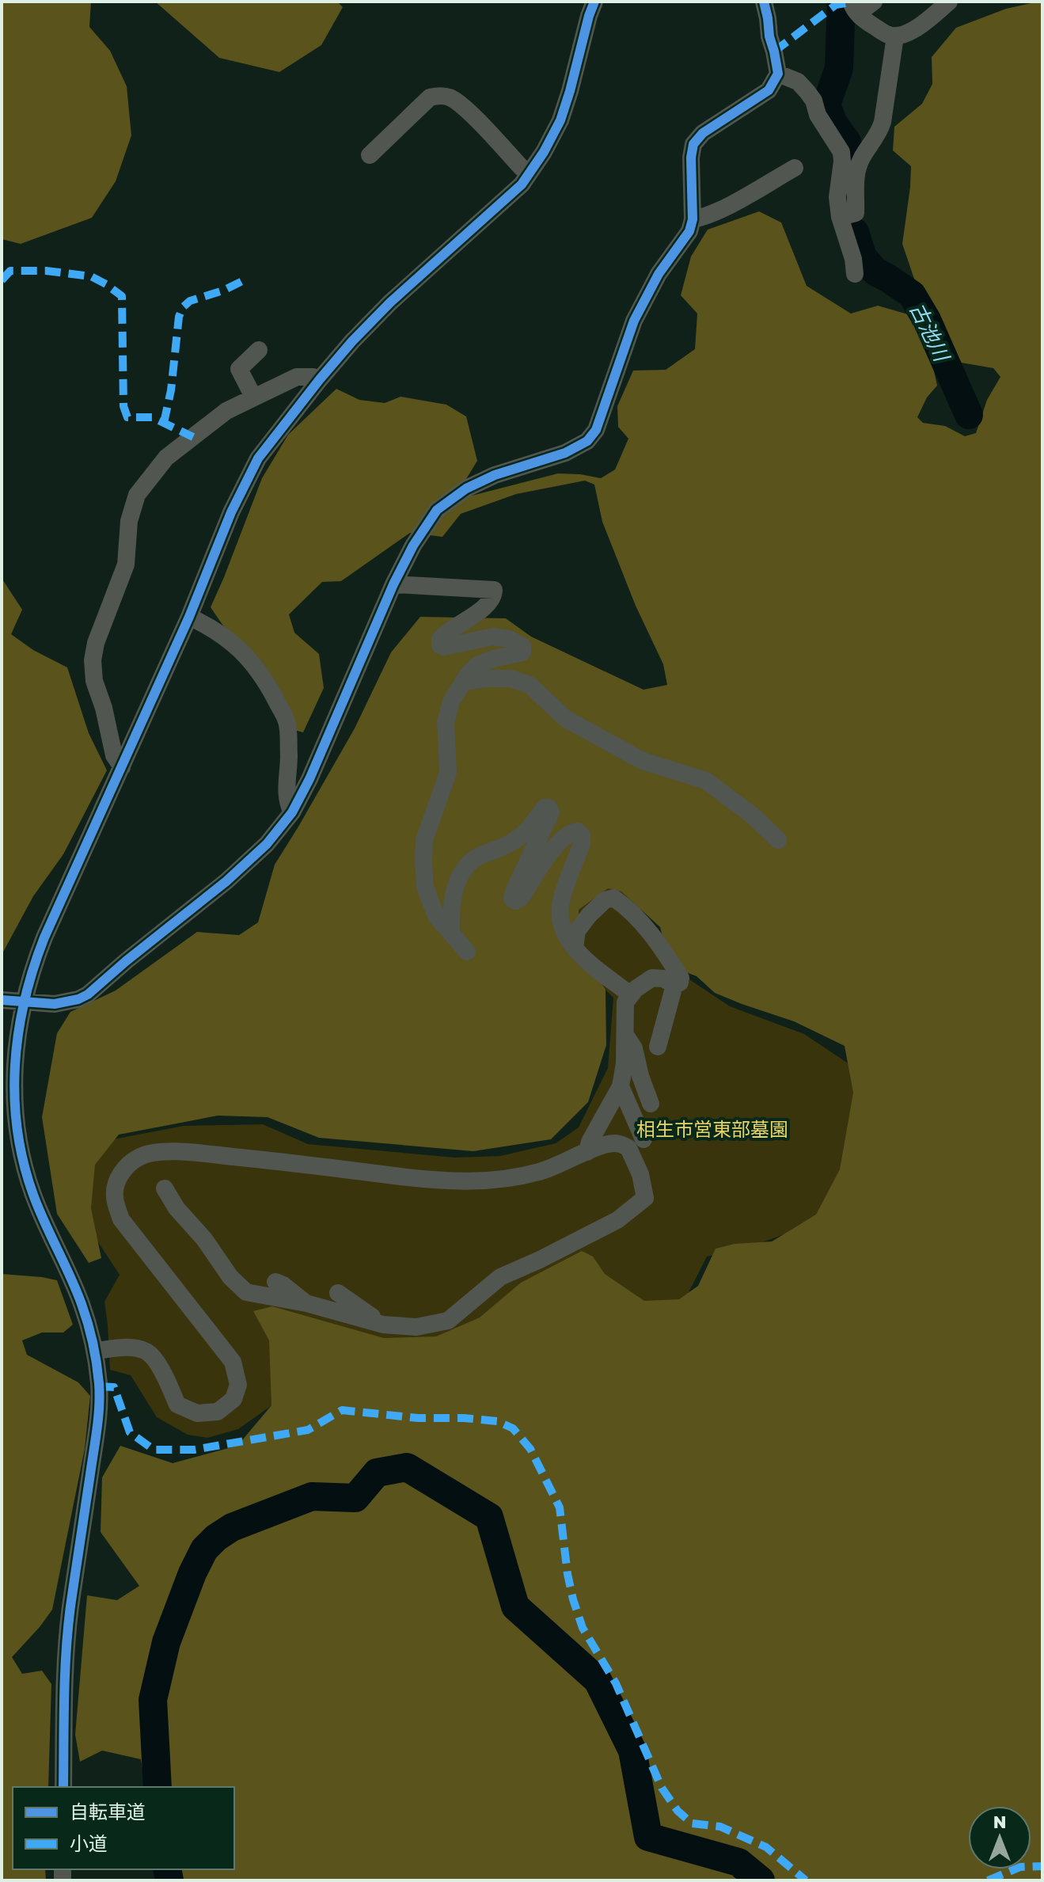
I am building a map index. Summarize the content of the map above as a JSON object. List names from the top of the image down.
{
  "water": ["古池川"],
  "parks": ["相生市営東部墓園"],
  "legend": ["自転車道", "小道"],
  "north": "top"
}
